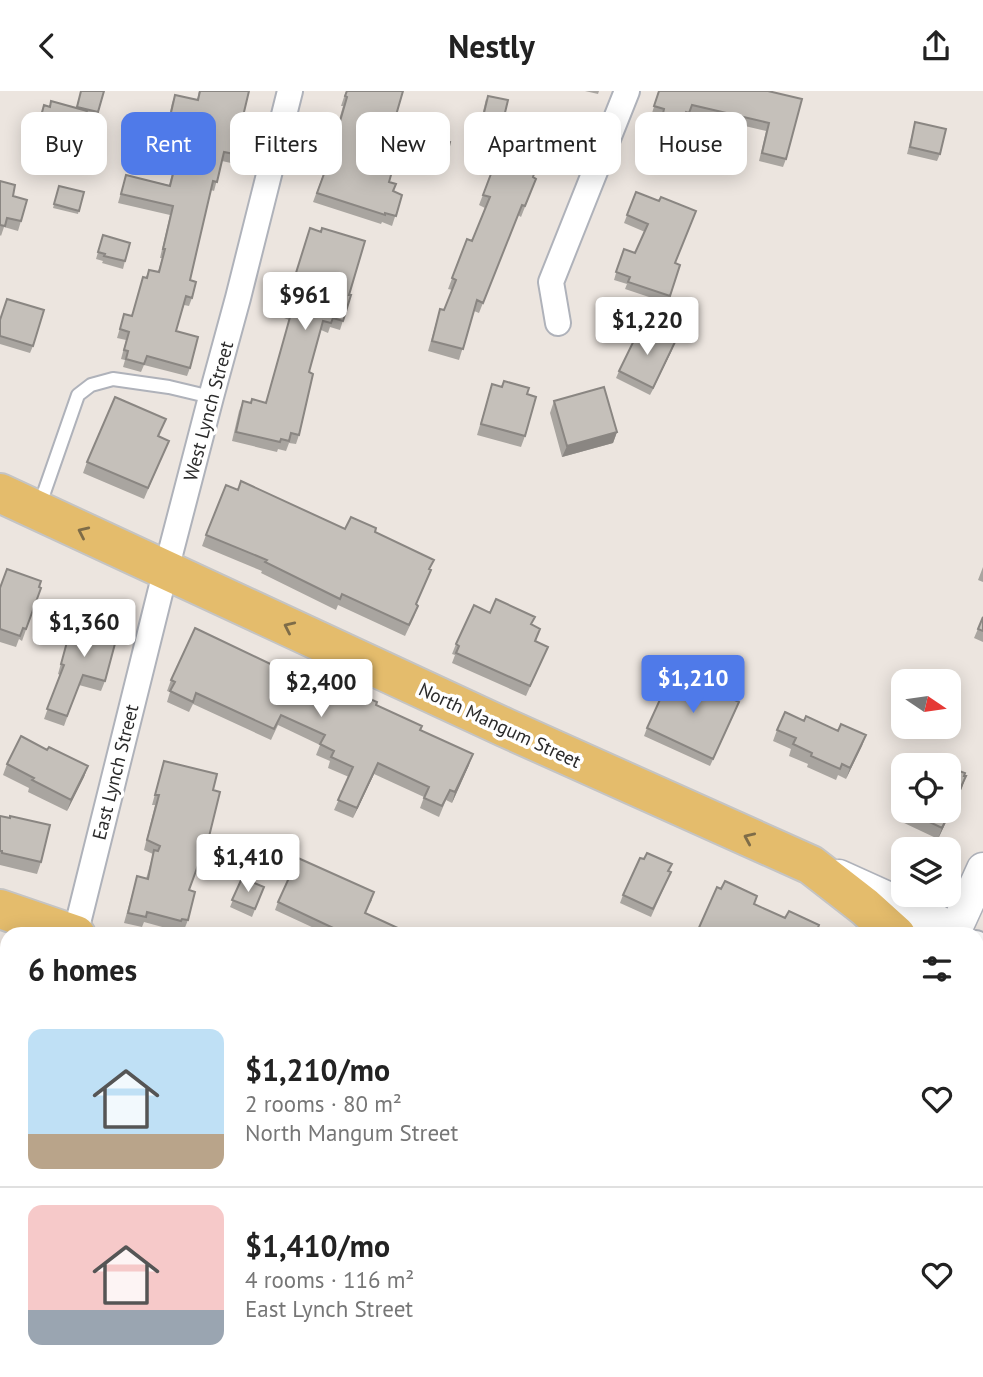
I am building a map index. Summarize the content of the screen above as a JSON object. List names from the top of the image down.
{
  "streets": {
    "main road": ["North Mangum Street"],
    "street": ["West Lynch Street", "East Lynch Street"]
  },
  "crossings": [
    ["West Lynch Street", "North Mangum Street"],
    ["West Lynch Street", "East Lynch Street"],
    ["North Mangum Street", "East Lynch Street"]
  ],
  "one_way": ["North Mangum Street"],
  "north": "right",
  "page": {
    "header": "Nestly",
    "chip": [
      "Buy",
      "Rent",
      "Filters",
      "New",
      "Apartment",
      "House"
    ],
    "price": [
      "$961",
      "$1,220",
      "$1,360",
      "$1,210",
      "$2,400",
      "$1,410"
    ],
    "heading": "6 homes",
    "list": [
      {
        "name": "$1,210/mo",
        "note": "2 rooms · 80 m² · North Mangum Street"
      },
      {
        "name": "$1,410/mo",
        "note": "4 rooms · 116 m² · East Lynch Street"
      }
    ]
  }
}
